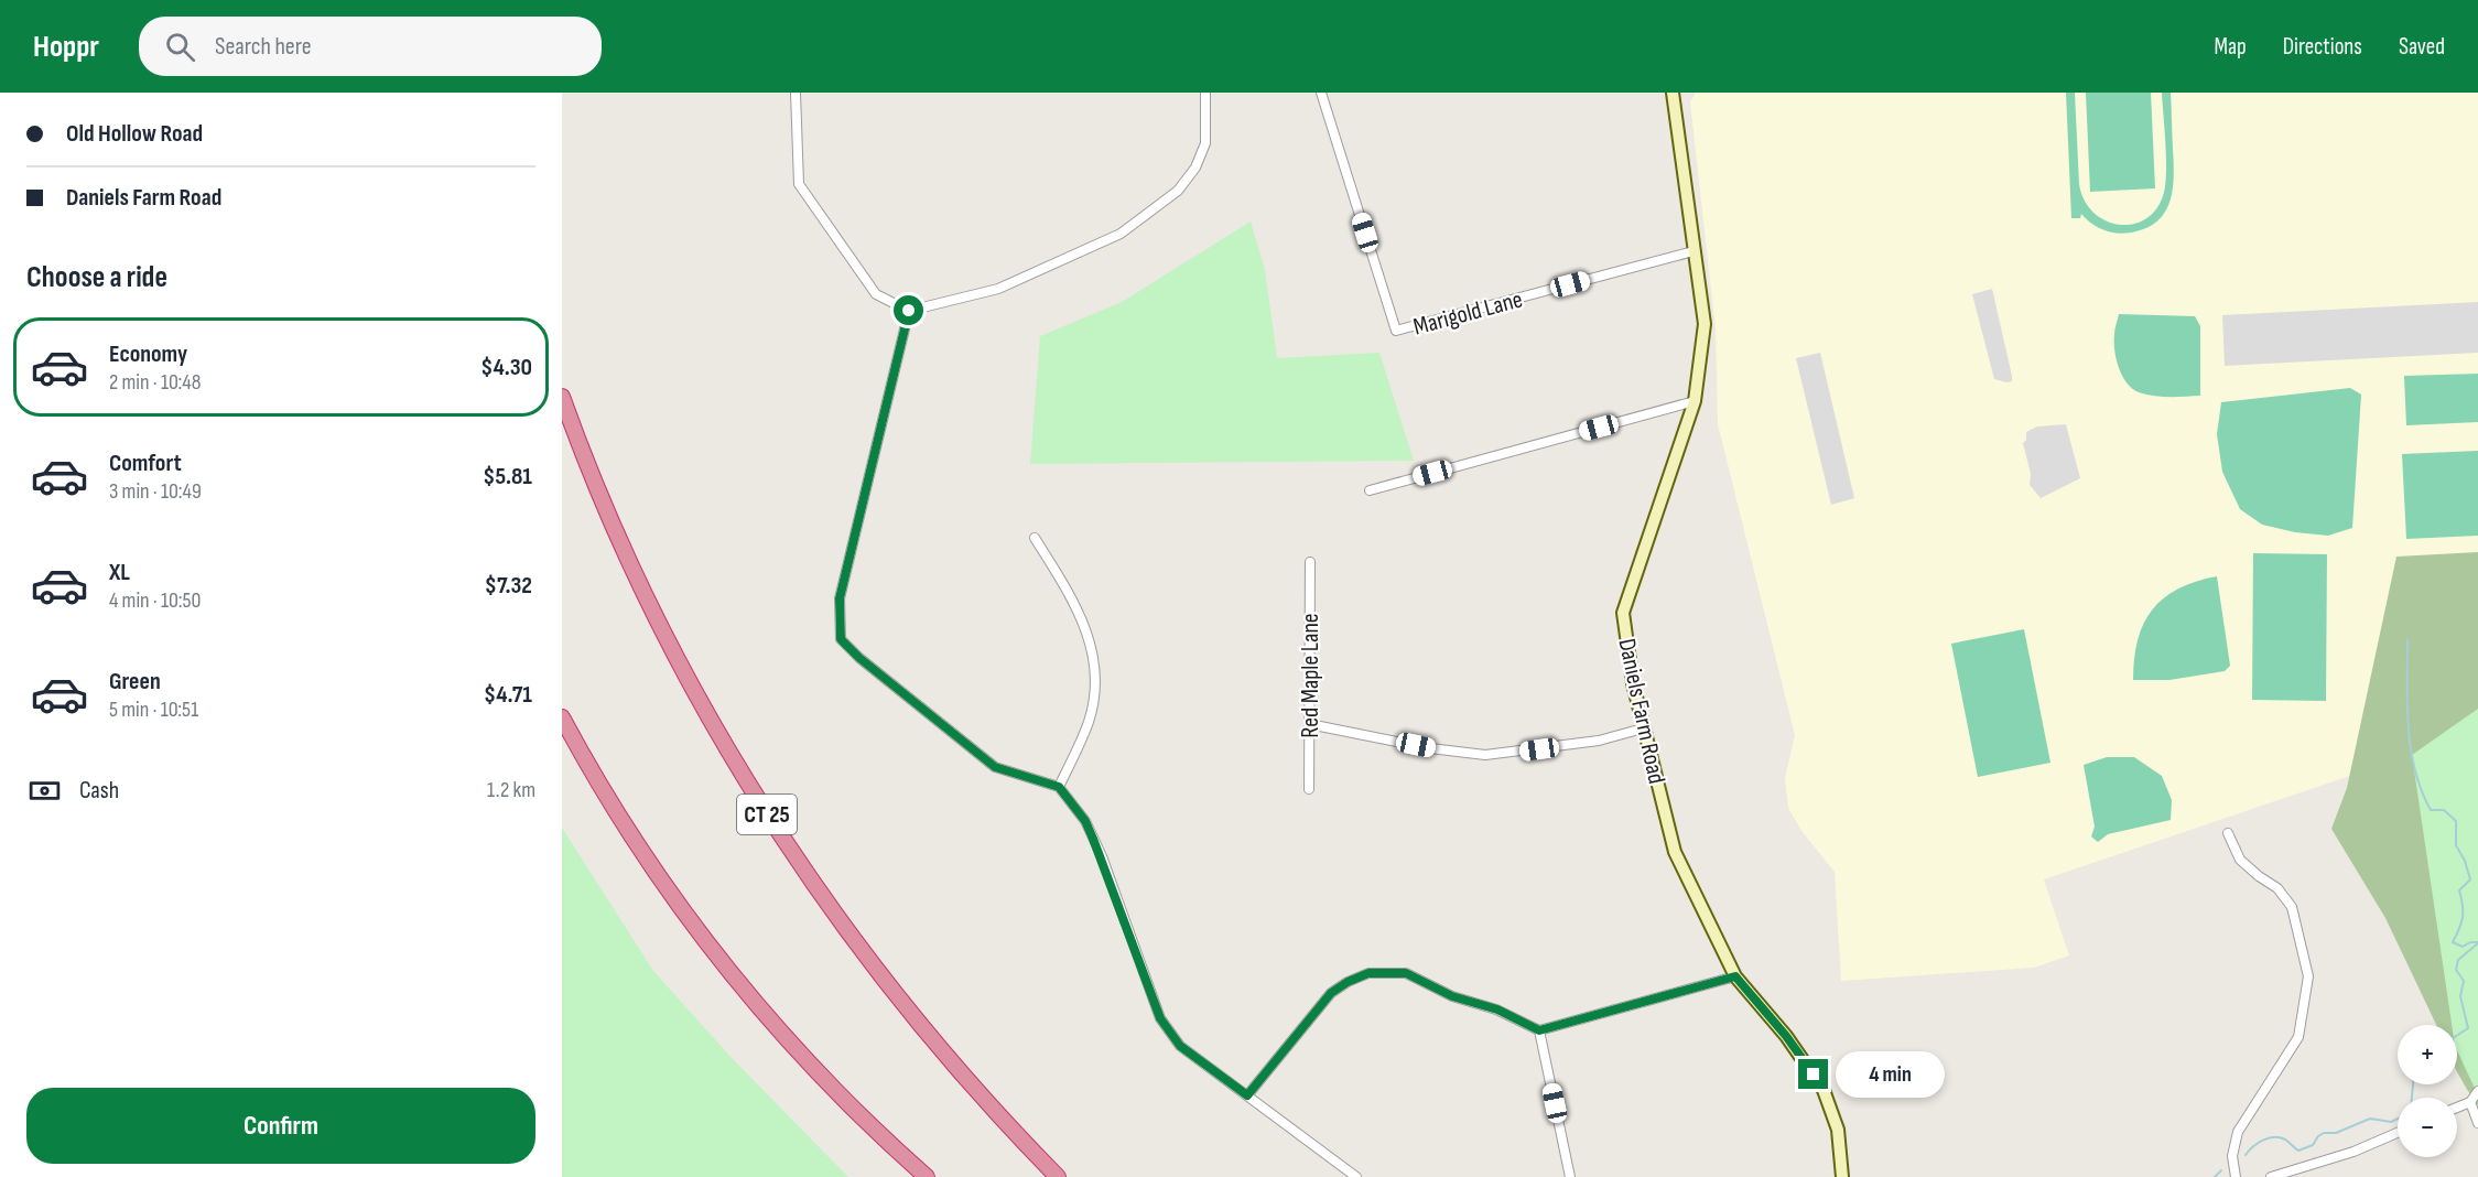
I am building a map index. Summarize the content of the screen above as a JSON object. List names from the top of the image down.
{
  "streets": {
    "highway": ["CT 25"],
    "main road": ["Daniels Farm Road"],
    "street": ["Marigold Lane", "Red Maple Lane"]
  },
  "crossings": [
    ["Marigold Lane", "Daniels Farm Road"]
  ],
  "page": {
    "header": "Hoppr",
    "search": "Search here",
    "nav": ["Map", "Directions", "Saved"],
    "banner": ["Old Hollow Road", "Daniels Farm Road"],
    "heading": "Choose a ride",
    "list": [
      {
        "name": "Economy",
        "note": "2 min · 10:48",
        "value": "$4.30"
      },
      {
        "name": "Comfort",
        "note": "3 min · 10:49",
        "value": "$5.81"
      },
      {
        "name": "XL",
        "note": "4 min · 10:50",
        "value": "$7.32"
      },
      {
        "name": "Green",
        "note": "5 min · 10:51",
        "value": "$4.71"
      }
    ],
    "pay": ["Cash", "1.2 km"],
    "map_buttons": ["+", "−"],
    "bubble": "4 min",
    "buttons": "Confirm"
  }
}
